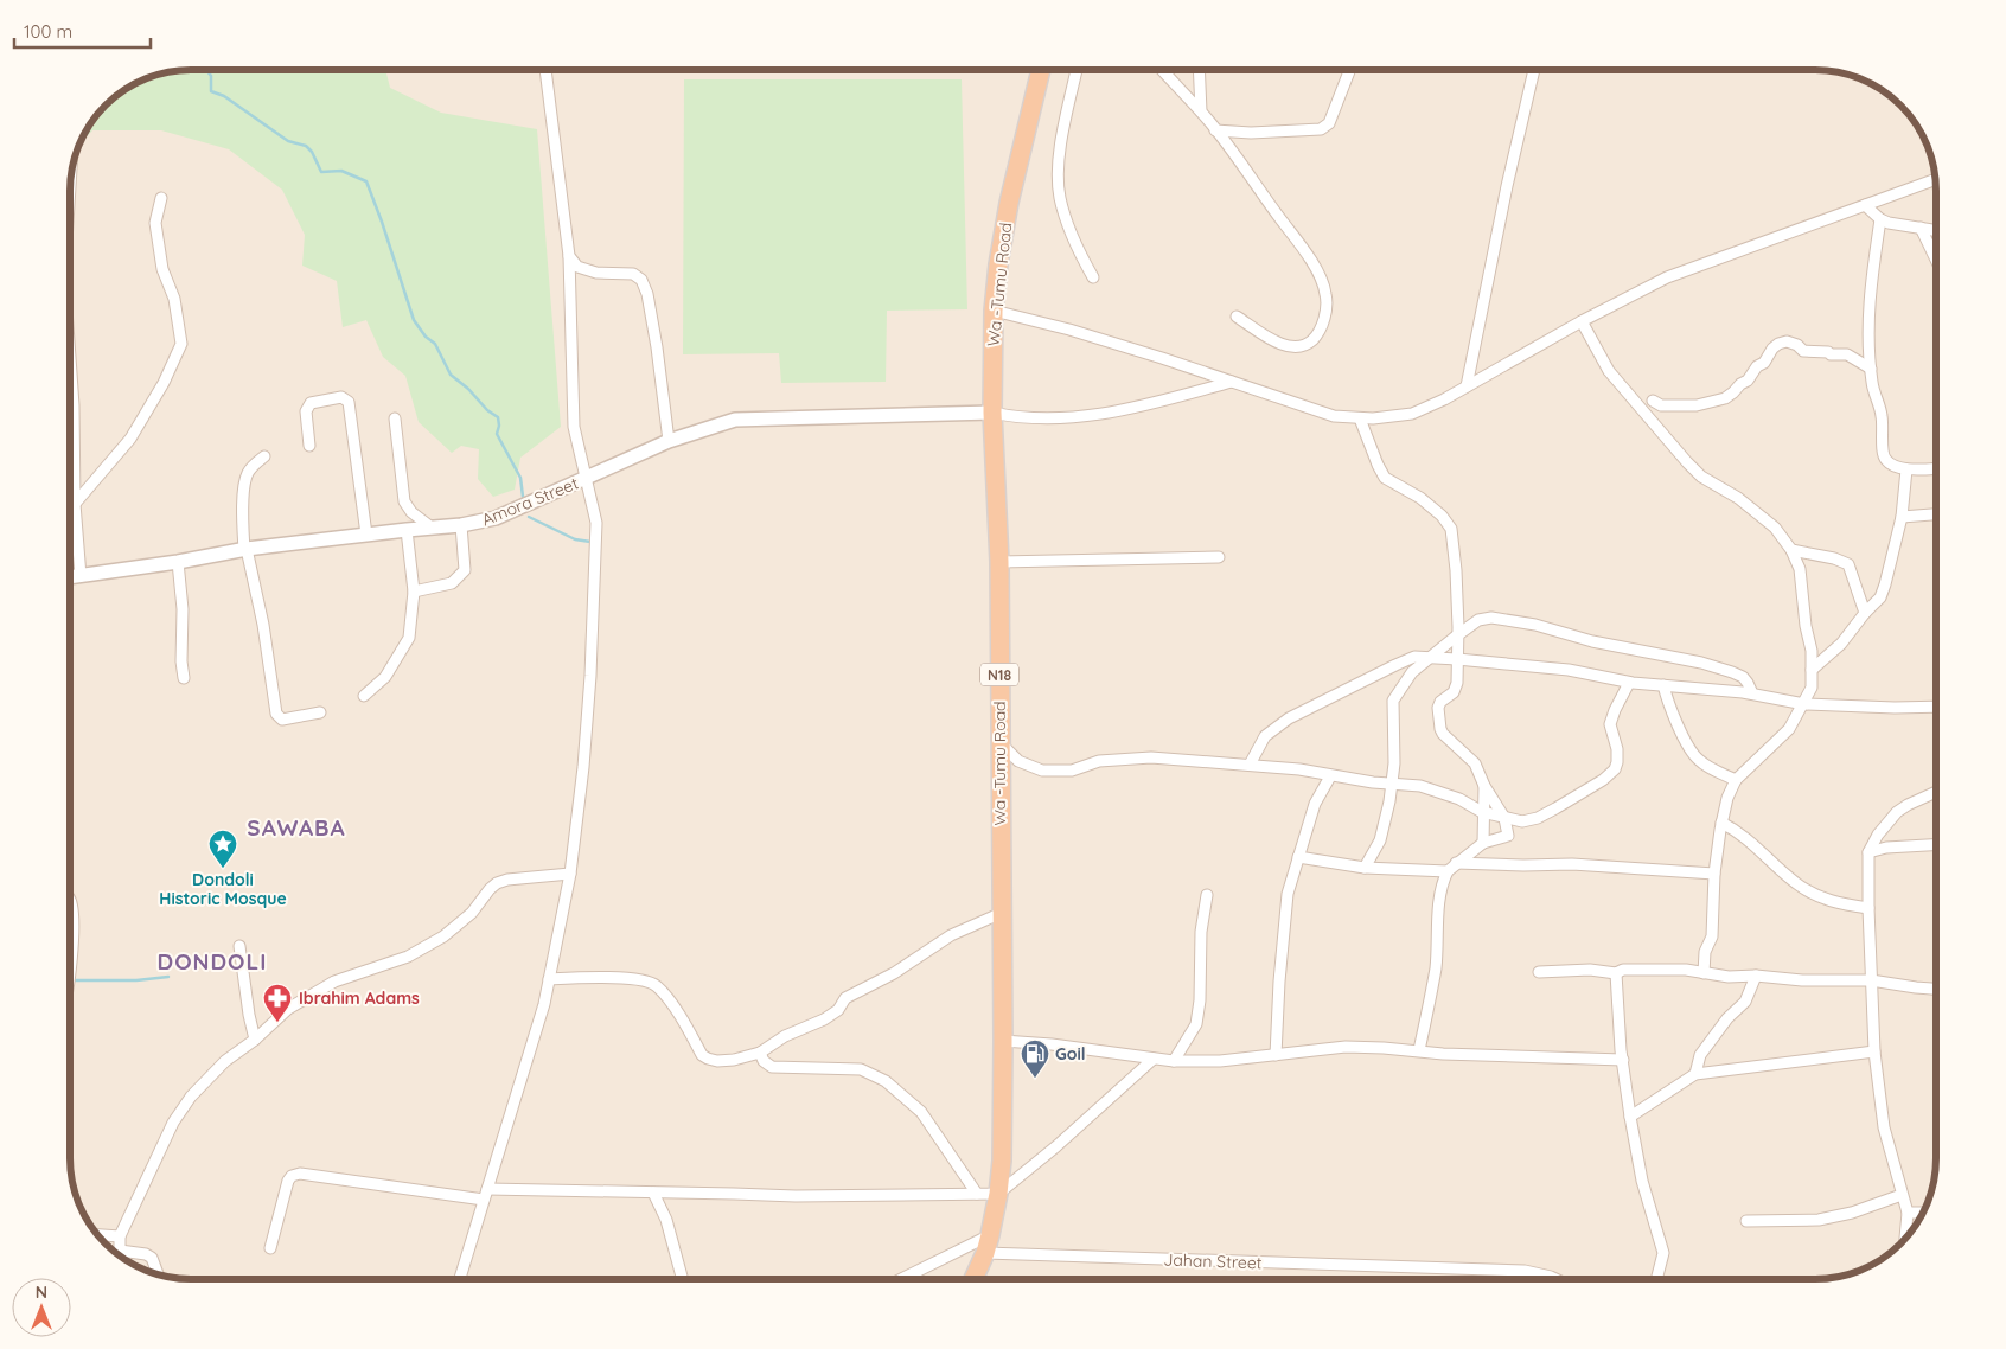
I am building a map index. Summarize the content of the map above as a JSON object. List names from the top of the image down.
{
  "streets": {
    "highway": ["Wa -Tumu Road", "N18"],
    "street": ["Amora Street", "Jahan Street"]
  },
  "crossings": [
    ["Wa -Tumu Road", "Amora Street"],
    ["Wa -Tumu Road", "Jahan Street"]
  ],
  "districts": ["SAWABA", "DONDOLI"],
  "places": {
    "place": ["Dondoli Historic Mosque"],
    "pharmacy": ["Ibrahim Adams"],
    "fuel station": ["Goil"]
  },
  "scale_bar": "100 m",
  "north": "top"
}
